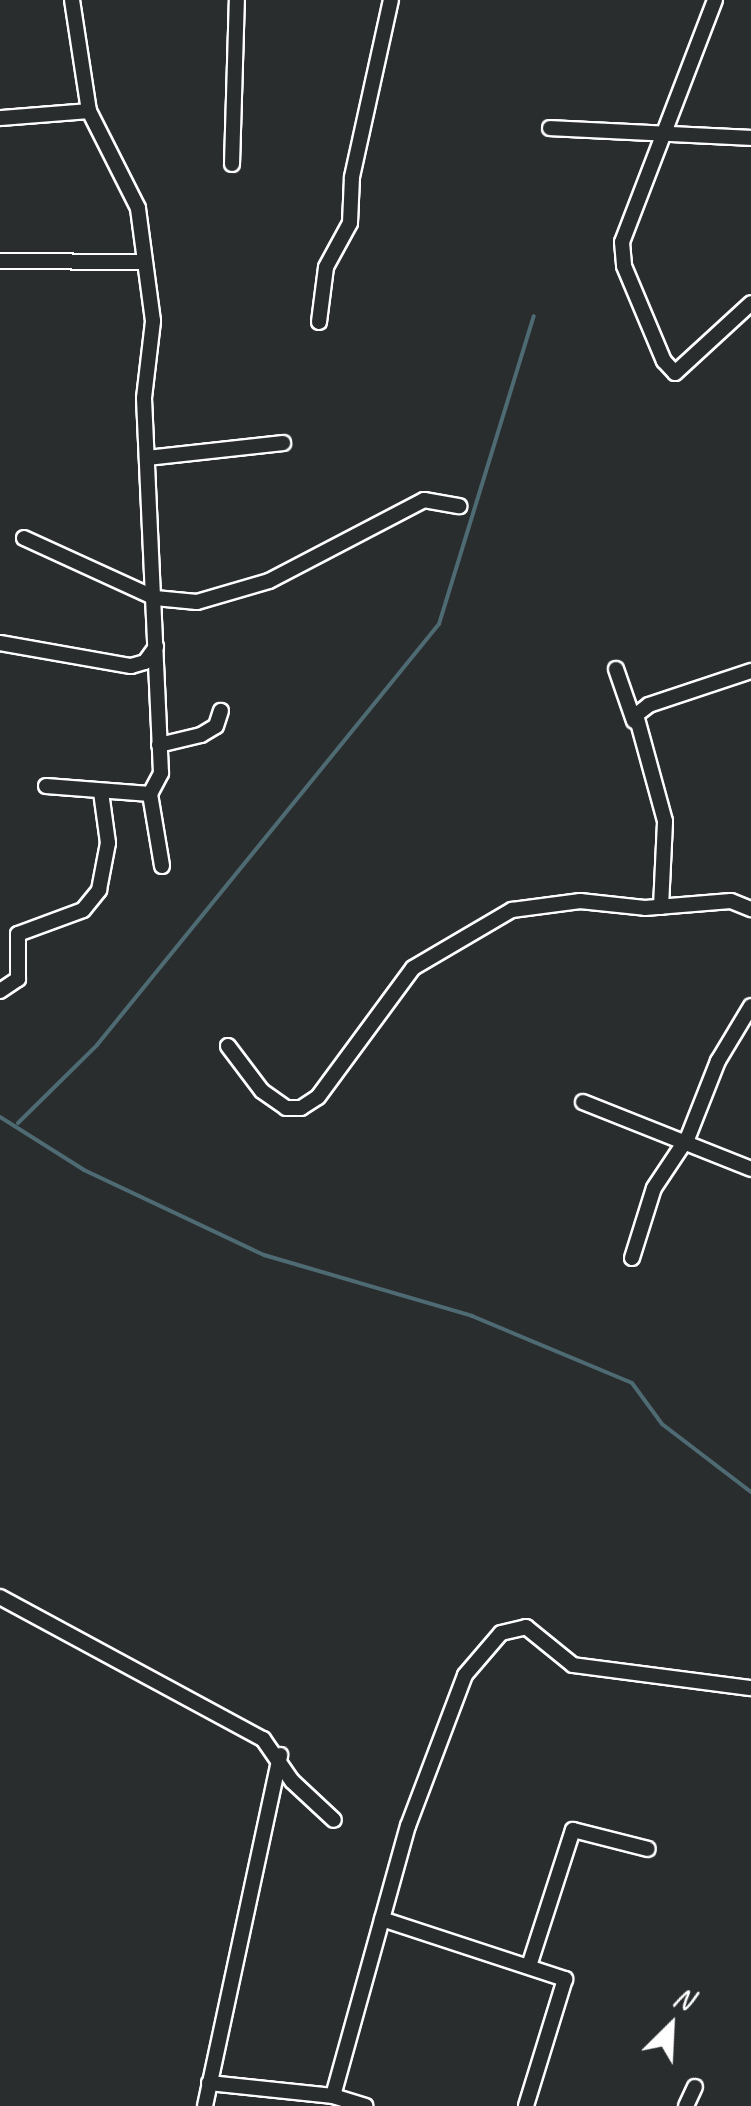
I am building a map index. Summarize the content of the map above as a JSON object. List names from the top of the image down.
{
  "north": "top right"
}
